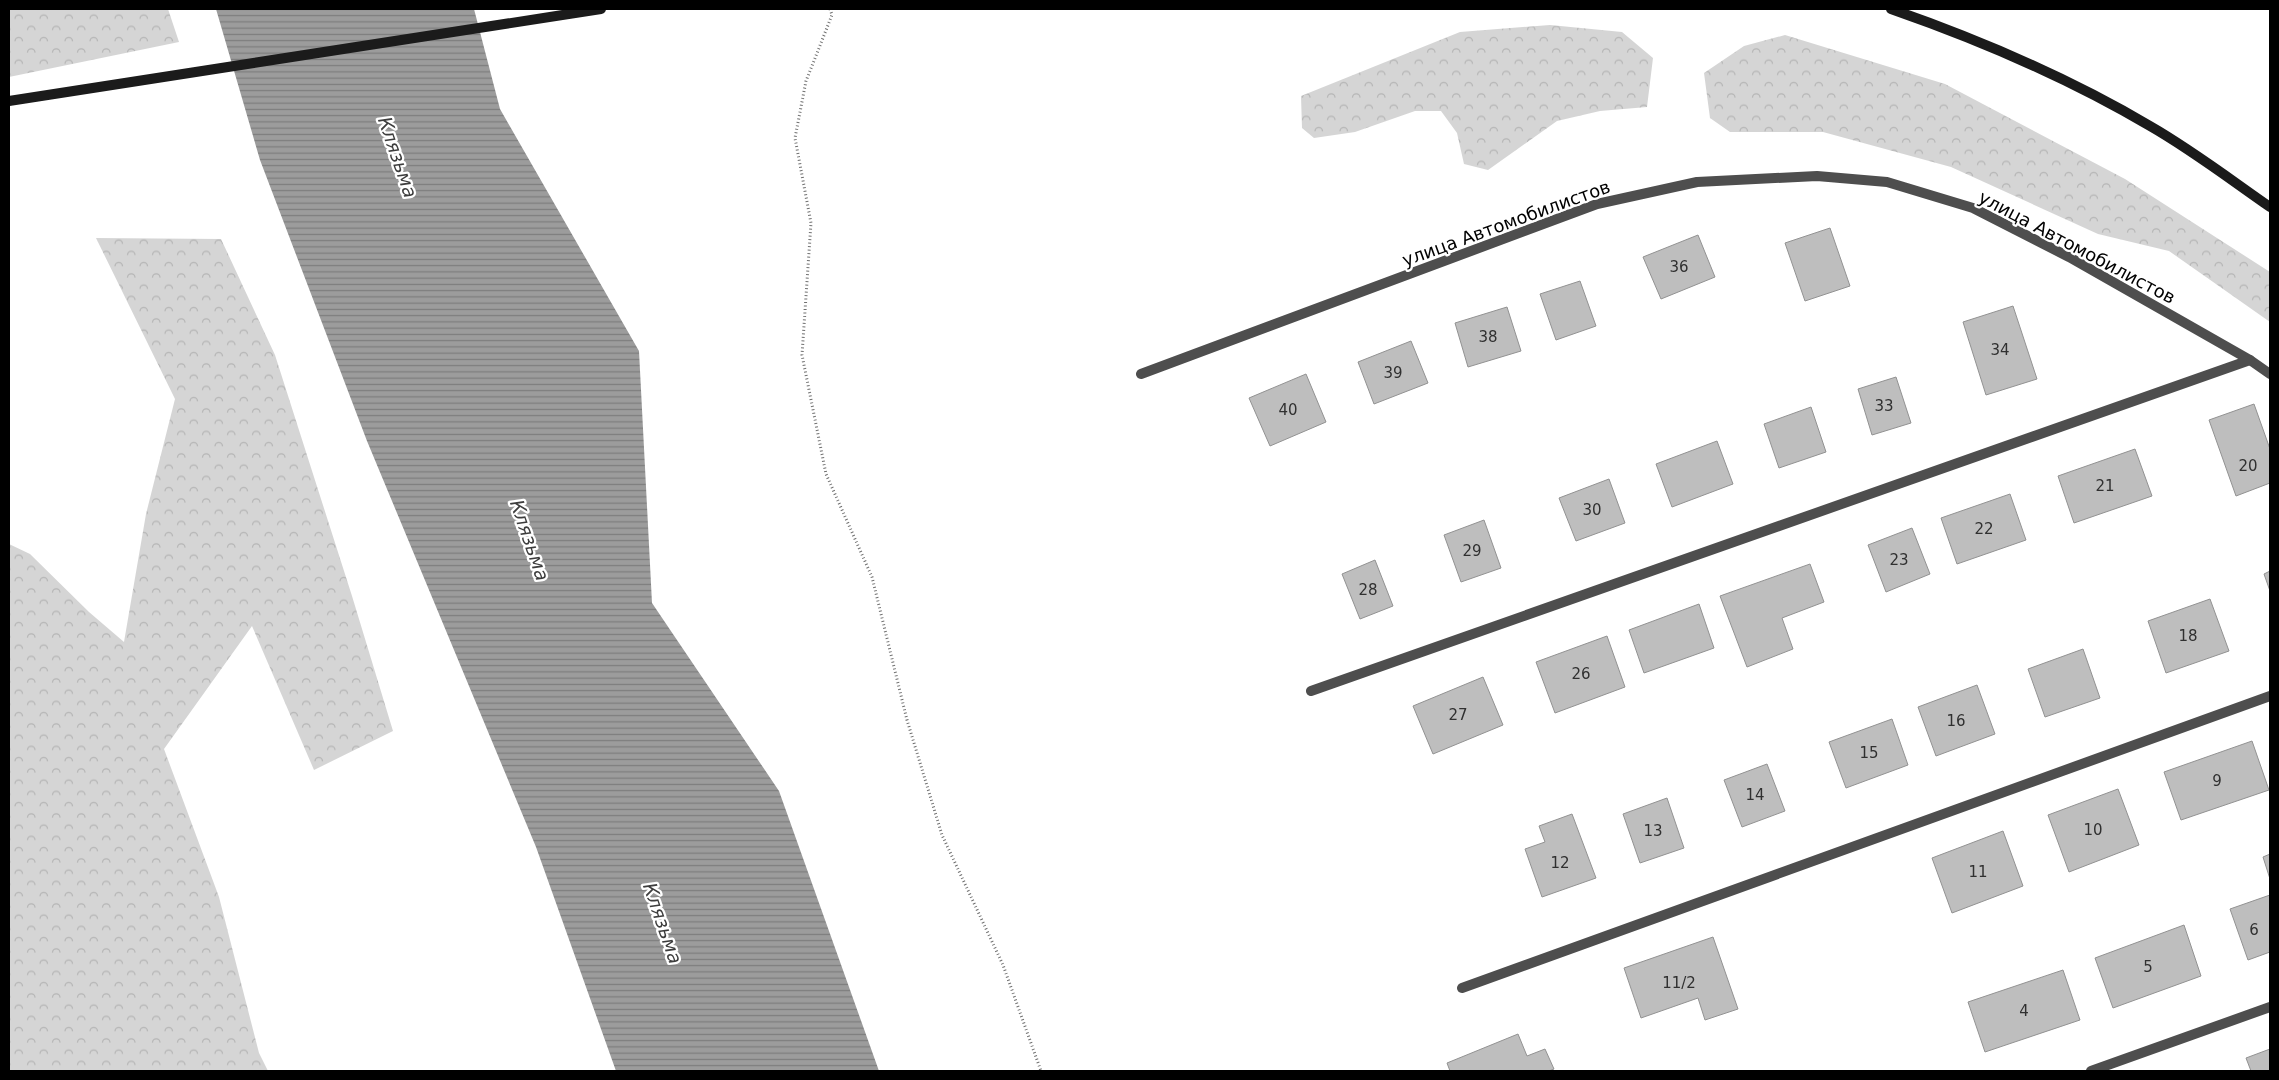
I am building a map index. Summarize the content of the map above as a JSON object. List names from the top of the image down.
{
  "streets": {
    "street": ["улица Автомобилистов"]
  },
  "water": ["Клязьма"],
  "house_numbers": [
    "36",
    "38",
    "34",
    "39",
    "33",
    "40",
    "20",
    "21",
    "30",
    "22",
    "29",
    "23",
    "28",
    "18",
    "26",
    "27",
    "16",
    "15",
    "9",
    "14",
    "10",
    "13",
    "12",
    "11",
    "6",
    "5",
    "11/2",
    "4"
  ]
}
